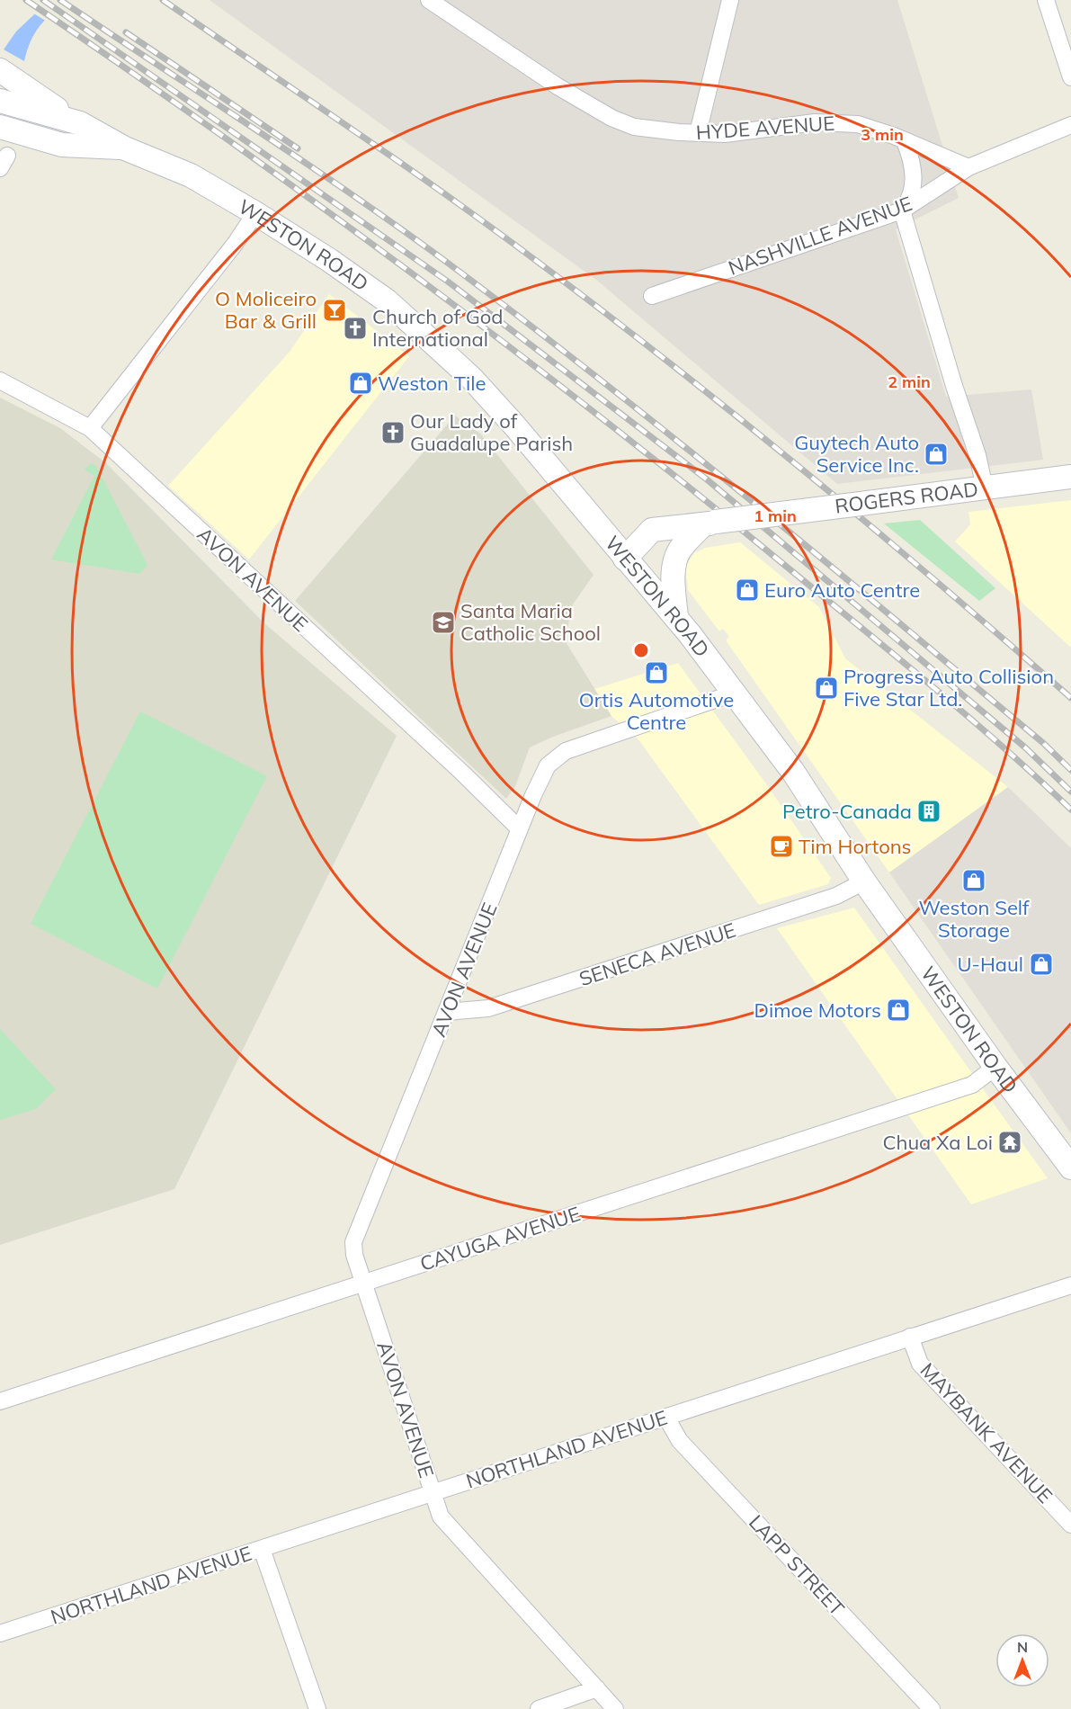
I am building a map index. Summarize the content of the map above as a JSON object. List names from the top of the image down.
{
  "streets": {
    "main road": ["WESTON ROAD", "ROGERS ROAD"],
    "street": [
      "HYDE AVENUE",
      "NASHVILLE AVENUE",
      "AVON AVENUE",
      "SENECA AVENUE",
      "CAYUGA AVENUE",
      "MAYBANK AVENUE",
      "NORTHLAND AVENUE",
      "LAPP STREET"
    ]
  },
  "crossings": [
    ["HYDE AVENUE", "NASHVILLE AVENUE"],
    ["WESTON ROAD", "ROGERS ROAD"],
    ["WESTON ROAD", "SENECA AVENUE"],
    ["WESTON ROAD", "CAYUGA AVENUE"],
    ["AVON AVENUE", "SENECA AVENUE"],
    ["AVON AVENUE", "CAYUGA AVENUE"],
    ["AVON AVENUE", "NORTHLAND AVENUE"],
    ["MAYBANK AVENUE", "NORTHLAND AVENUE"],
    ["NORTHLAND AVENUE", "LAPP STREET"]
  ],
  "places": {
    "bar": ["O Moliceiro Bar & Grill"],
    "church": ["Church of God International", "Our Lady of Guadalupe Parish"],
    "shop": [
      "Weston Tile",
      "Guytech Auto Service Inc.",
      "Euro Auto Centre",
      "Ortis Automotive Centre",
      "Progress Auto Collision Five Star Ltd.",
      "Weston Self Storage",
      "U-Haul",
      "Dimoe Motors"
    ],
    "school or university": ["Santa Maria Catholic School"],
    "building": ["Petro-Canada"],
    "cafe": ["Tim Hortons"],
    "temple": ["Chua Xa Loi"]
  },
  "north": "top",
  "rings": ["3 min", "2 min", "1 min"]
}
